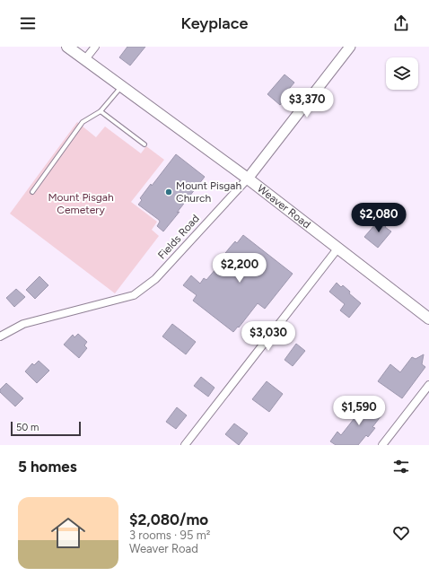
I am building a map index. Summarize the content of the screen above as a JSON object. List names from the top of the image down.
{
  "streets": {
    "main road": ["Weaver Road"],
    "street": ["Fields Road"]
  },
  "crossings": [
    ["Weaver Road", "Fields Road"]
  ],
  "parks": ["Mount Pisgah Cemetery"],
  "places": ["Mount Pisgah Church"],
  "scale_bar": "50 m",
  "page": {
    "header": "Keyplace",
    "price": [
      "$3,370",
      "$2,080",
      "$2,200",
      "$3,030",
      "$1,590"
    ],
    "scale": "50 m",
    "heading": "5 homes",
    "list": [
      {
        "name": "$2,080/mo",
        "note": "3 rooms · 95 m² · Weaver Road"
      }
    ]
  }
}
